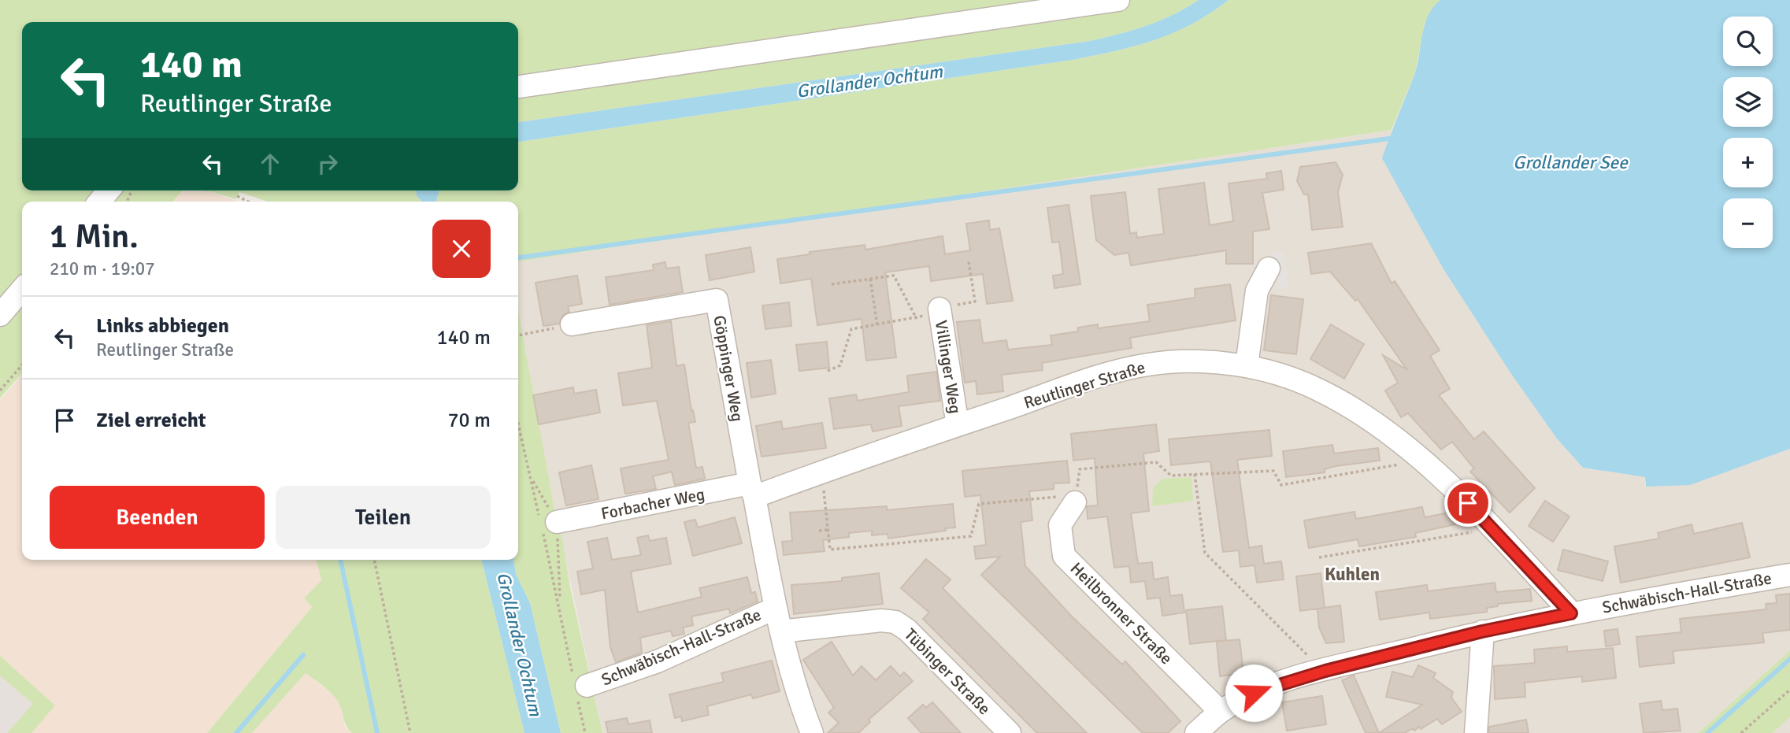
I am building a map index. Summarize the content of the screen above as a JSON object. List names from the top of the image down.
{
  "streets": {
    "street": [
      "Villinger Weg",
      "Göppinger Weg",
      "Reutlinger Straße",
      "Forbacher Weg",
      "Schwäbisch-Hall-Straße",
      "Heilbronner Straße",
      "Tübinger Straße"
    ]
  },
  "crossings": [
    ["Villinger Weg", "Reutlinger Straße"],
    ["Göppinger Weg", "Reutlinger Straße"],
    ["Göppinger Weg", "Forbacher Weg"],
    ["Göppinger Weg", "Schwäbisch-Hall-Straße"],
    ["Reutlinger Straße", "Forbacher Weg"],
    ["Reutlinger Straße", "Schwäbisch-Hall-Straße"],
    ["Forbacher Weg", "Schwäbisch-Hall-Straße"],
    ["Schwäbisch-Hall-Straße", "Heilbronner Straße"],
    ["Schwäbisch-Hall-Straße", "Tübinger Straße"]
  ],
  "districts": ["Kuhlen"],
  "water": ["Grollander Ochtum", "Grollander See"],
  "page": {
    "map_buttons": ["+", "−"],
    "turn": ["140 m", "Reutlinger Straße"],
    "heading": ["1 Min.", "210 m · 19:07"],
    "list": [
      {
        "name": "Links abbiegen",
        "note": "Reutlinger Straße",
        "value": "140 m"
      },
      {
        "name": "Ziel erreicht",
        "value": "70 m"
      }
    ],
    "buttons": ["Beenden", "Teilen"]
  }
}
